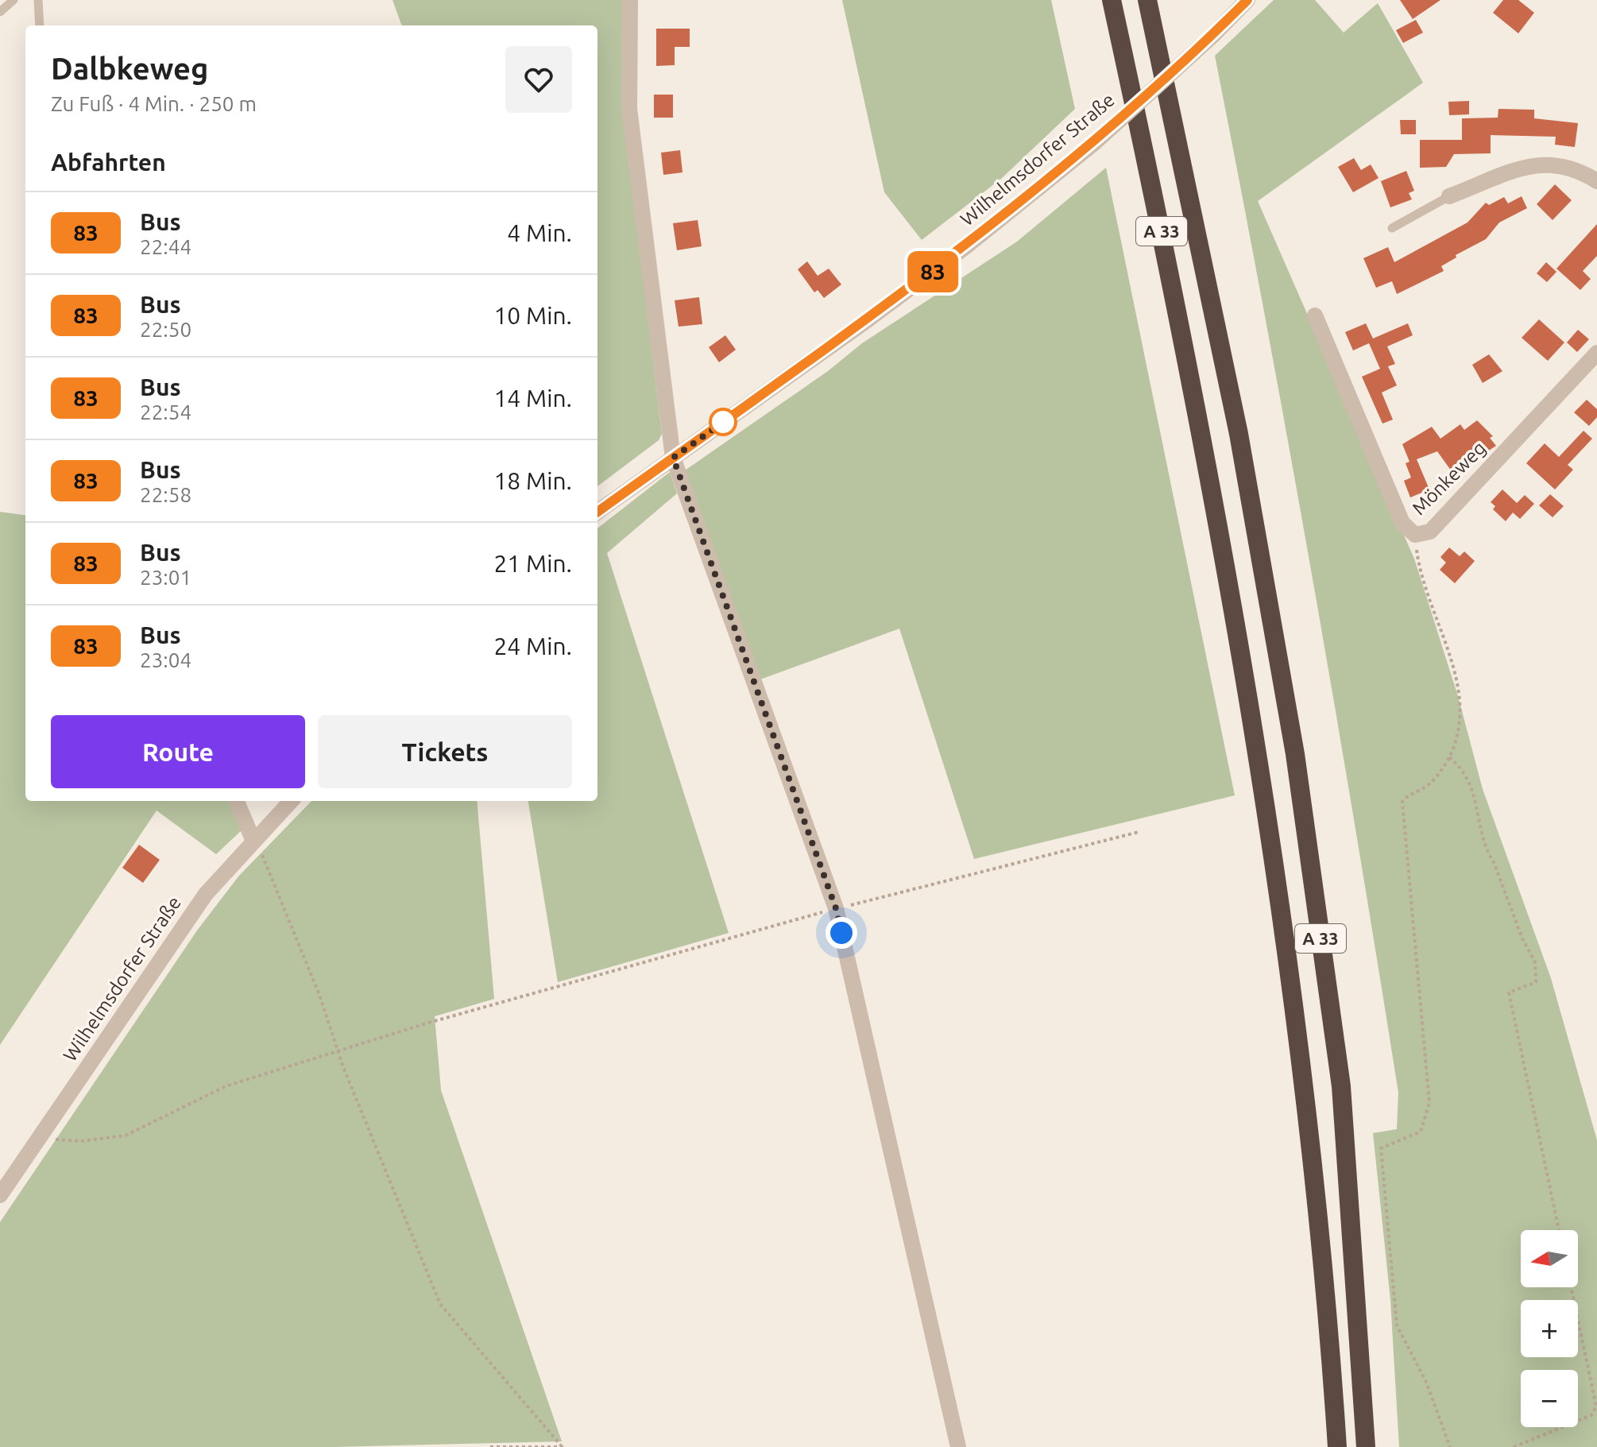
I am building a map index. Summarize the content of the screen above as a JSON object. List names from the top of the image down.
{
  "streets": {
    "highway": ["A 33"],
    "street": ["Wilhelmsdorfer Straße", "Mönkeweg"]
  },
  "lines": ["bus line 83"],
  "north": "left",
  "page": {
    "on_map": "83",
    "heading": [
      ["Dalbkeweg", "Zu Fuß · 4 Min. · 250 m"],
      "Abfahrten"
    ],
    "list": [
      {
        "mark": "83",
        "name": "Bus",
        "note": "22:44",
        "value": "4 Min."
      },
      {
        "mark": "83",
        "name": "Bus",
        "note": "22:50",
        "value": "10 Min."
      },
      {
        "mark": "83",
        "name": "Bus",
        "note": "22:54",
        "value": "14 Min."
      },
      {
        "mark": "83",
        "name": "Bus",
        "note": "22:58",
        "value": "18 Min."
      },
      {
        "mark": "83",
        "name": "Bus",
        "note": "23:01",
        "value": "21 Min."
      },
      {
        "mark": "83",
        "name": "Bus",
        "note": "23:04",
        "value": "24 Min."
      }
    ],
    "buttons": ["Route", "Tickets"],
    "map_buttons": ["+", "−"]
  }
}
